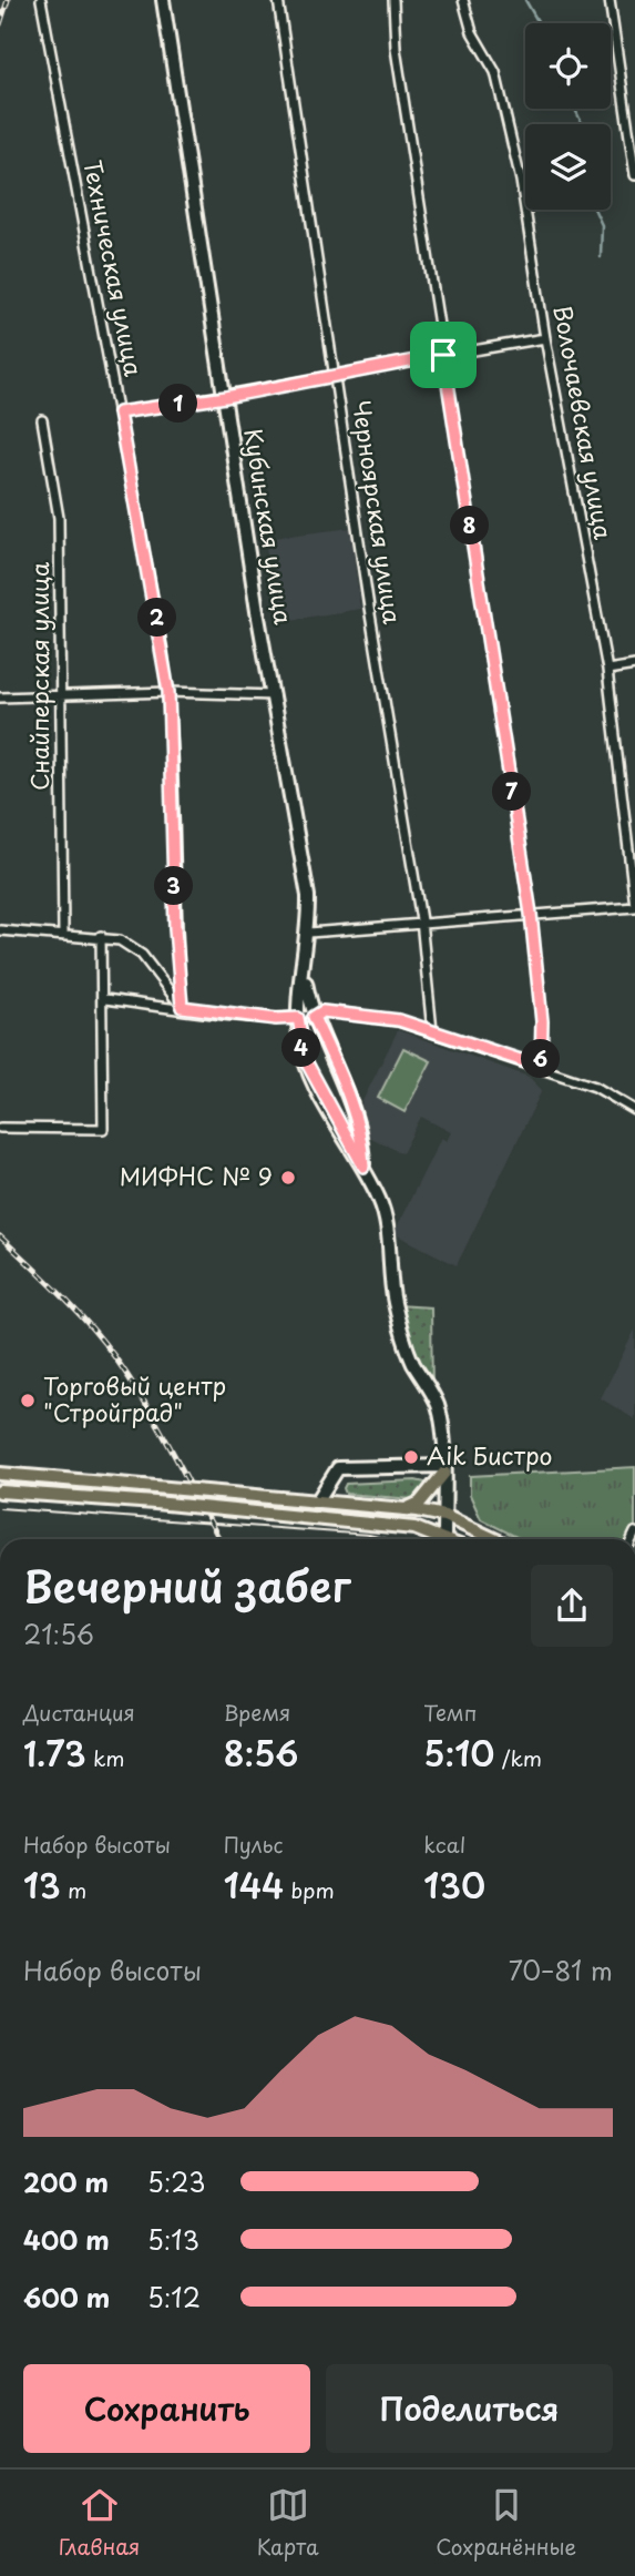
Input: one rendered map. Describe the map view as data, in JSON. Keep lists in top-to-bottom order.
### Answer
{
  "streets": {
    "street": [
      "Техническая улица",
      "Волочаевская улица",
      "Черноярская улица",
      "Кубинская улица",
      "Снайперская улица"
    ]
  },
  "places": ["МИФНС № 9", "Торговый центр \"Стройград\"", "Aik Бистро"],
  "page": {
    "pins": [
      "1",
      "8",
      "2",
      "7",
      "3",
      "4",
      "6"
    ],
    "heading": ["Вечерний забег", "21:56"],
    "stats": [
      ["Дистанция", "1.73 km"],
      ["Время", "8:56"],
      ["Темп", "5:10 /km"],
      ["Набор высоты", "13 m"],
      ["Пульс", "144 bpm"],
      ["kcal", "130"]
    ],
    "chart": ["Набор высоты", "70–81 m"],
    "list": [
      {
        "name": "200 m",
        "note": "5:23"
      },
      {
        "name": "400 m",
        "note": "5:13"
      },
      {
        "name": "600 m",
        "note": "5:12"
      }
    ],
    "buttons": ["Сохранить", "Поделиться"],
    "tabs": ["Главная", "Карта", "Сохранённые"]
  }
}
